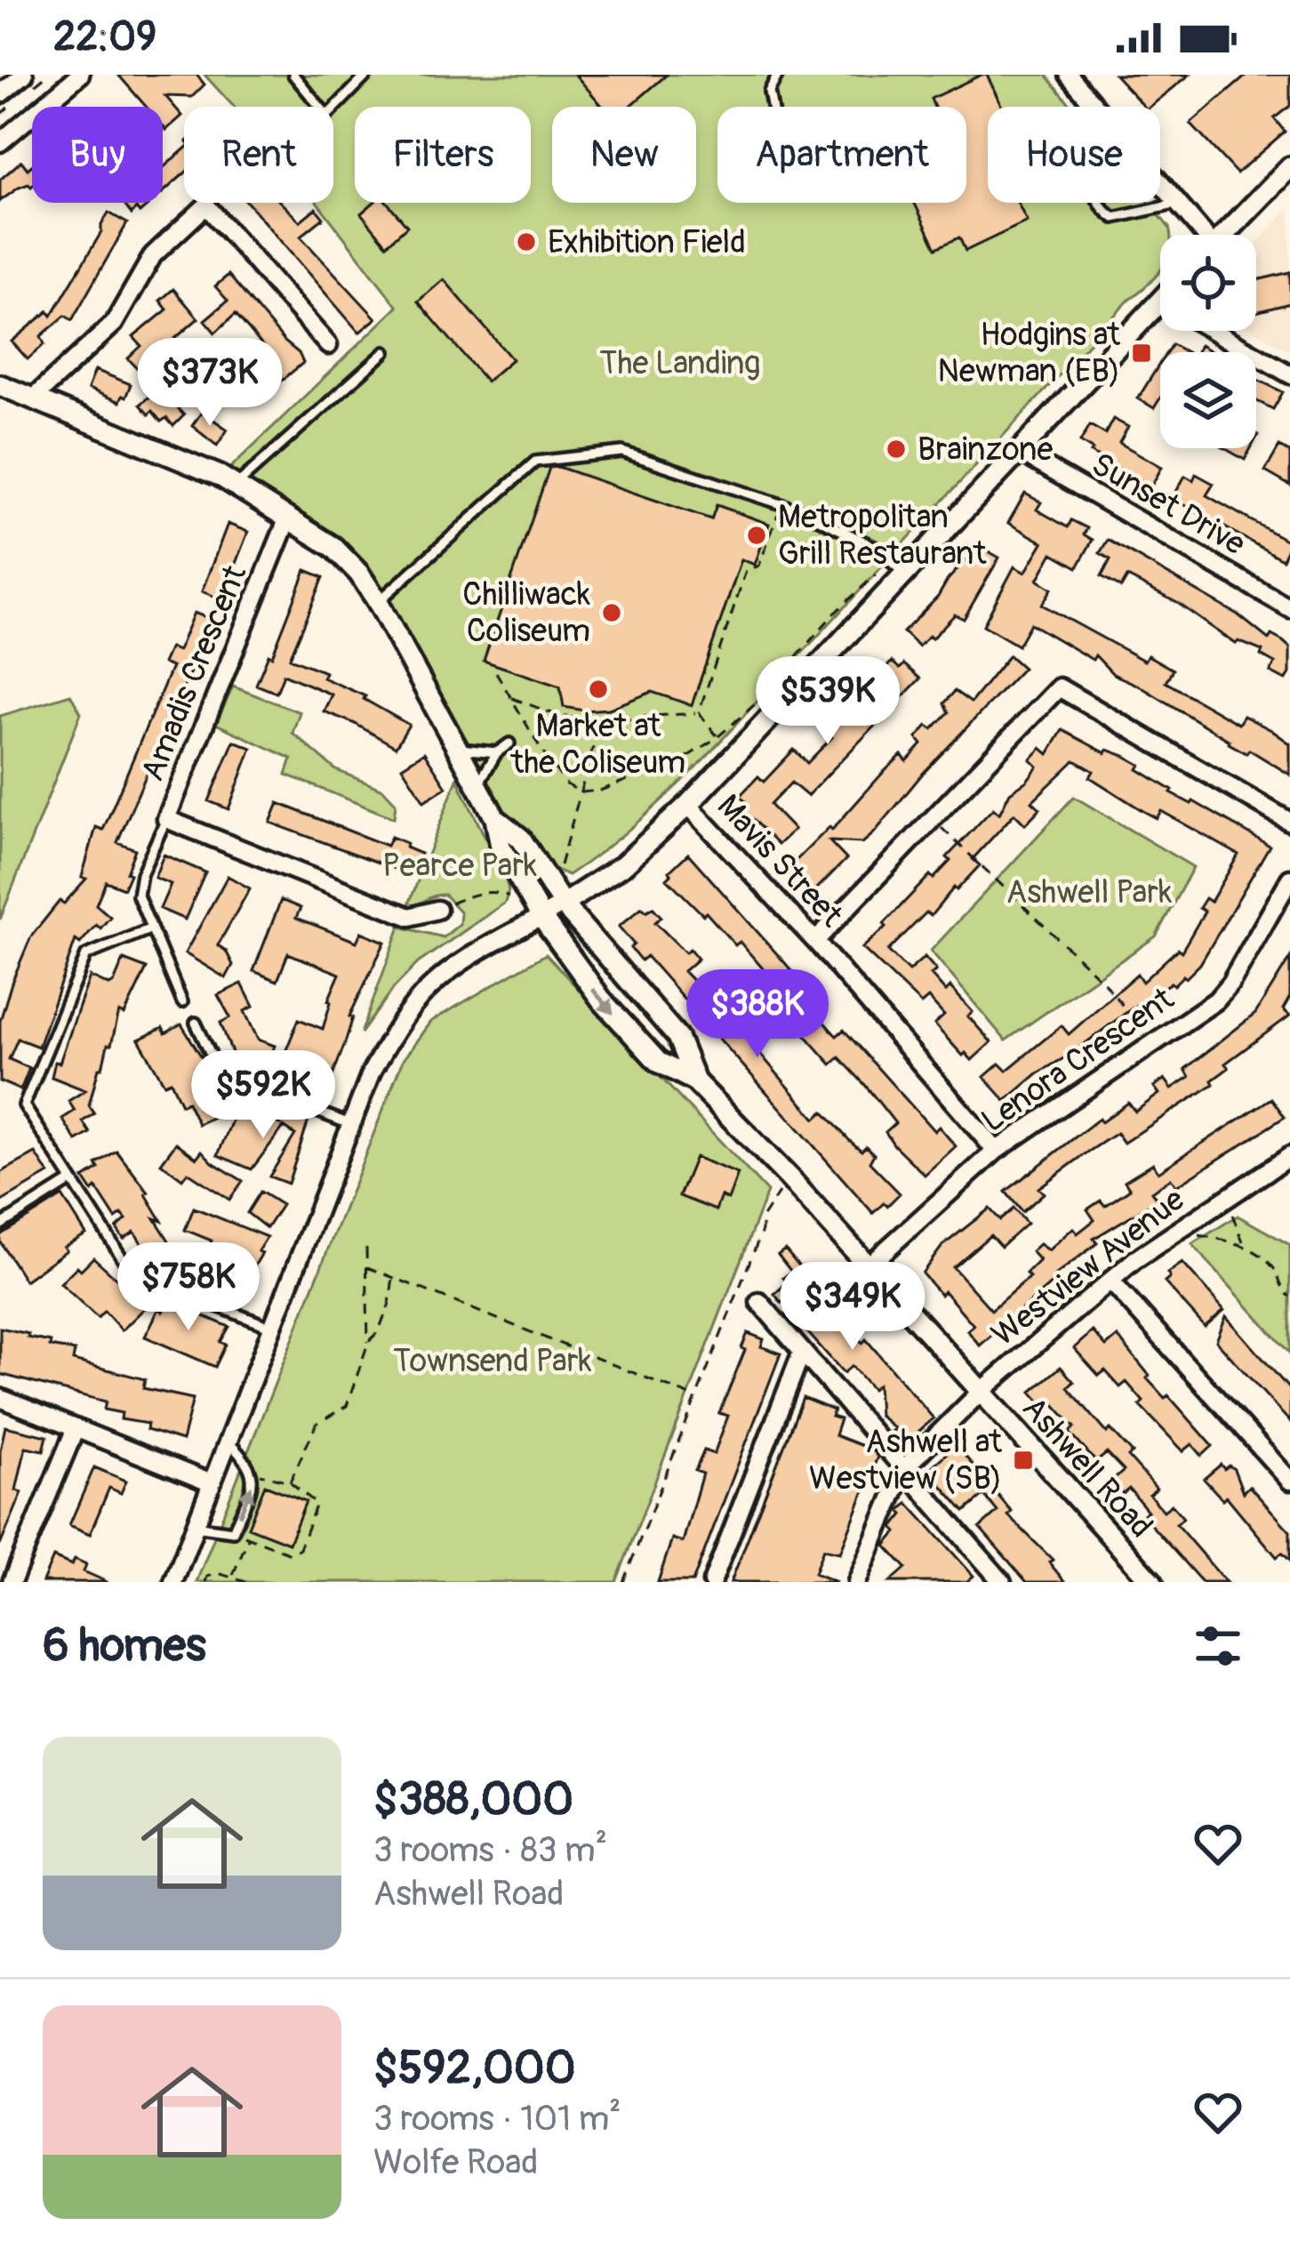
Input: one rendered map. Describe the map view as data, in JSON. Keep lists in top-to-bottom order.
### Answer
{
  "streets": {
    "street": [
      "Sunset Drive",
      "Amadis Crescent",
      "Mavis Street",
      "Lenora Crescent",
      "Westview Avenue",
      "Ashwell Road"
    ]
  },
  "crossings": [
    ["Amadis Crescent", "Ashwell Road"],
    ["Mavis Street", "Lenora Crescent"],
    ["Lenora Crescent", "Ashwell Road"],
    ["Westview Avenue", "Ashwell Road"]
  ],
  "parks": [
    "The Landing",
    "Pearce Park",
    "Ashwell Park",
    "Townsend Park"
  ],
  "places": {
    "other": [
      "Exhibition Field",
      "Brainzone",
      "Metropolitan Grill Restaurant",
      "Chilliwack Coliseum",
      "Market at the Coliseum"
    ],
    "transit": ["Hodgins at Newman (EB)", "Ashwell at Westview (SB)"]
  },
  "page": {
    "status": "22:09",
    "chip": [
      "Buy",
      "Rent",
      "Filters",
      "New",
      "Apartment",
      "House"
    ],
    "price": [
      "$373K",
      "$539K",
      "$388K",
      "$592K",
      "$758K",
      "$349K"
    ],
    "heading": "6 homes",
    "list": [
      {
        "name": "$388,000",
        "note": "3 rooms · 83 m² · Ashwell Road"
      },
      {
        "name": "$592,000",
        "note": "3 rooms · 101 m² · Wolfe Road"
      }
    ]
  }
}
